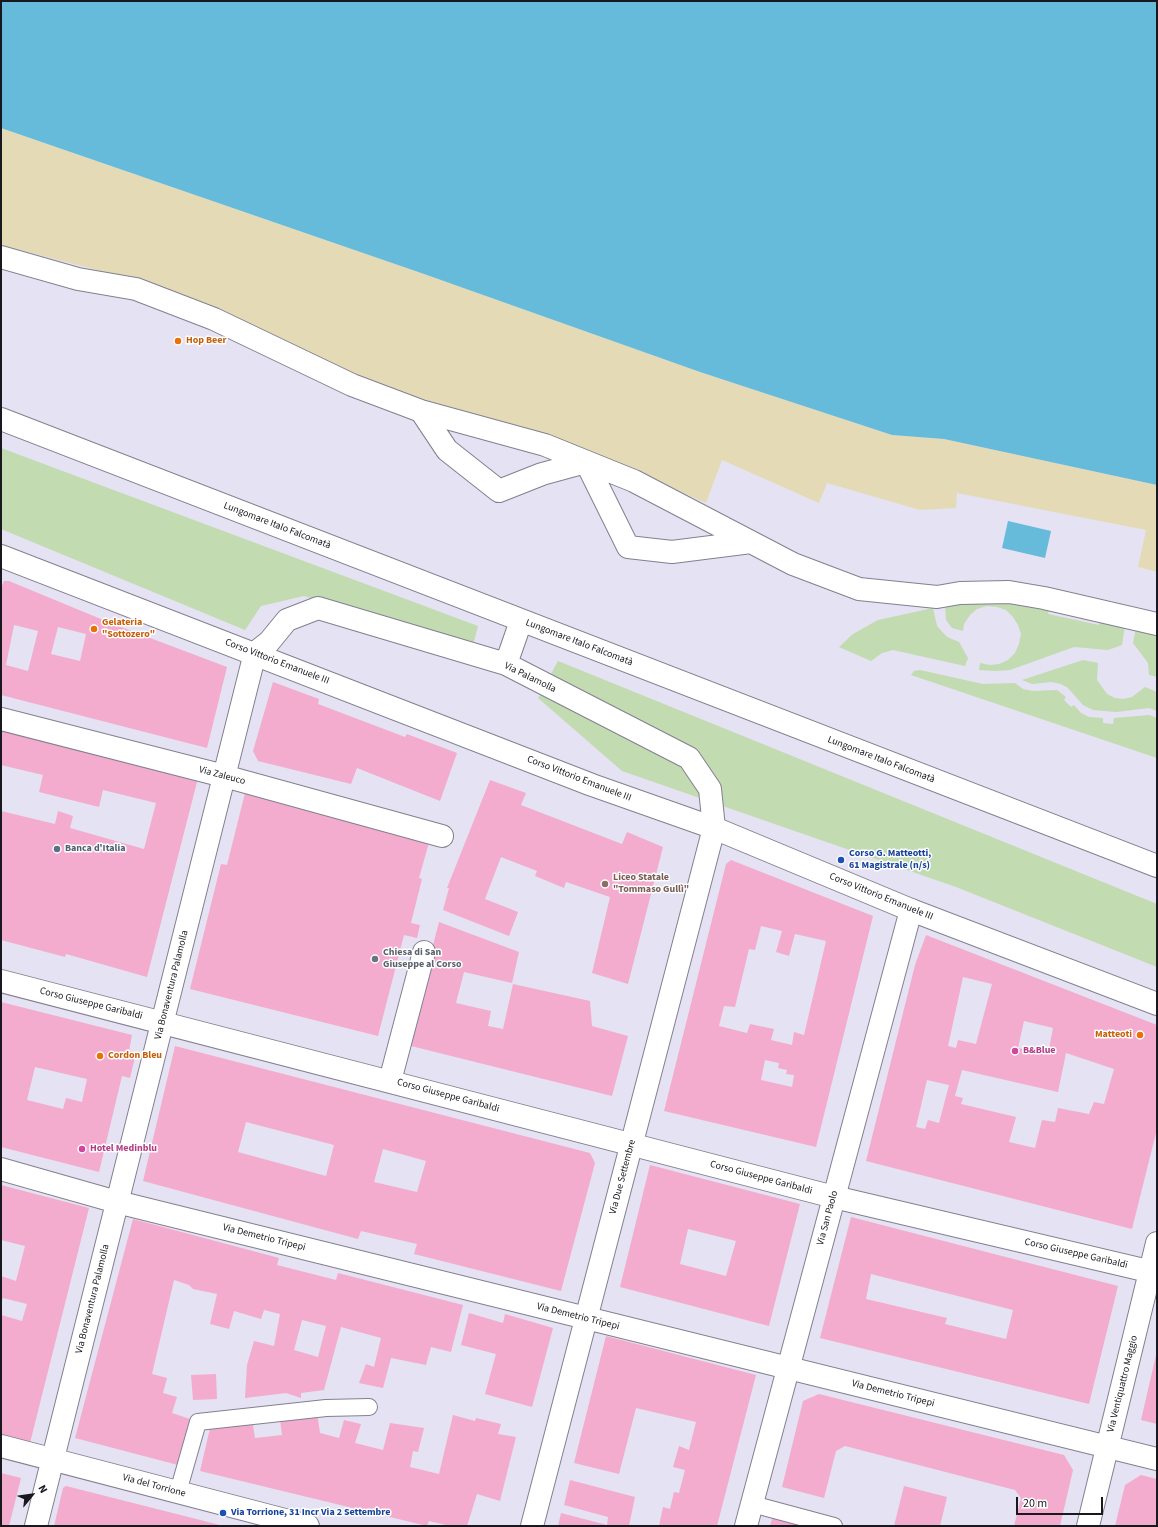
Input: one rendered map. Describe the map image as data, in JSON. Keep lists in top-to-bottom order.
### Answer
{
  "streets": {
    "street": [
      "Lungomare Italo Falcomatà",
      "Corso Vittorio Emanuele III",
      "Via Palamolla",
      "Via Zaleuco",
      "Via Bonaventura Palamolla",
      "Corso Giuseppe Garibaldi",
      "Via Due Settembre",
      "Via San Paolo",
      "Via Demetrio Tripepi",
      "Via Ventiquattro Maggio",
      "Via del Torrione"
    ]
  },
  "crossings": [
    ["Corso Vittorio Emanuele III", "Via Palamolla"],
    ["Corso Vittorio Emanuele III", "Via Bonaventura Palamolla"],
    ["Corso Vittorio Emanuele III", "Via Due Settembre"],
    ["Corso Vittorio Emanuele III", "Via San Paolo"],
    ["Via Palamolla", "Via Bonaventura Palamolla"],
    ["Via Palamolla", "Via Due Settembre"],
    ["Via Zaleuco", "Via Bonaventura Palamolla"],
    ["Via Bonaventura Palamolla", "Corso Giuseppe Garibaldi"],
    ["Via Bonaventura Palamolla", "Via Demetrio Tripepi"],
    ["Via Bonaventura Palamolla", "Via del Torrione"],
    ["Corso Giuseppe Garibaldi", "Via Due Settembre"],
    ["Corso Giuseppe Garibaldi", "Via San Paolo"],
    ["Corso Giuseppe Garibaldi", "Via Ventiquattro Maggio"],
    ["Via Due Settembre", "Via Demetrio Tripepi"],
    ["Via San Paolo", "Via Demetrio Tripepi"],
    ["Via Demetrio Tripepi", "Via Ventiquattro Maggio"]
  ],
  "places": [
    "Hop Beer",
    "Gelateria \"Sottozero\"",
    "Banca d'Italia",
    "Corso G. Matteotti, 61 Magistrale (n/s)",
    "Liceo Statale \"Tommaso Gullì\"",
    "Chiesa di San Giuseppe al Corso",
    "Matteoti",
    "B&Blue",
    "Cordon Bleu",
    "Hotel Medinblu",
    "Via Torrione, 31 Incr Via 2 Settembre"
  ],
  "scale_bar": "20 m",
  "north": "top right"
}
